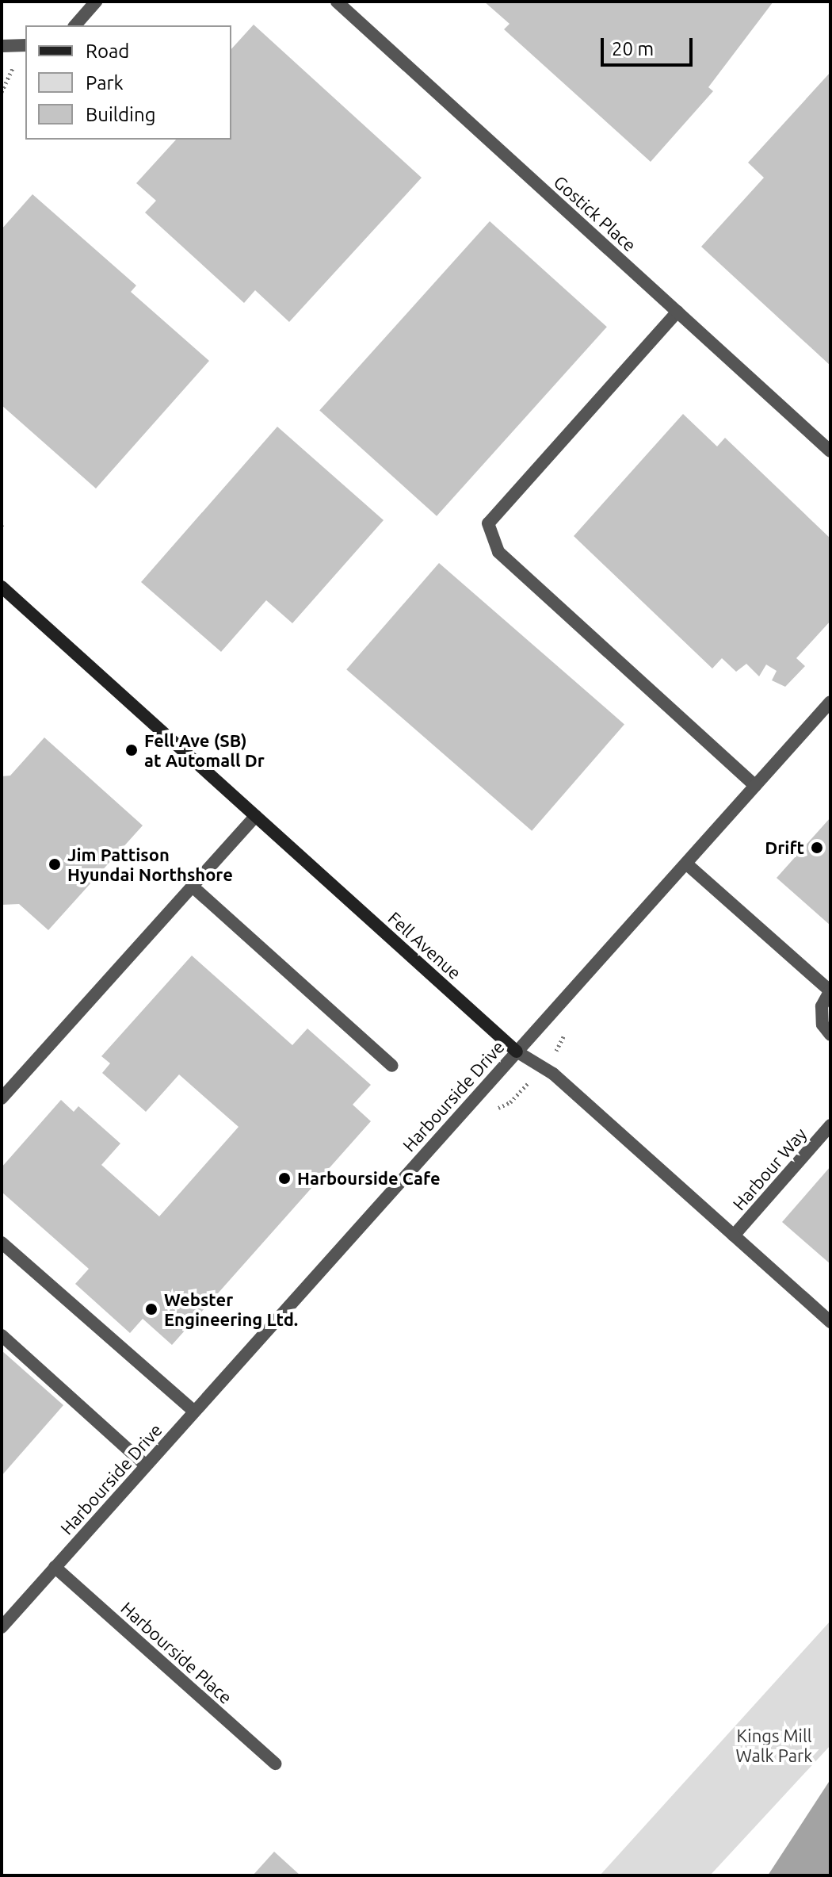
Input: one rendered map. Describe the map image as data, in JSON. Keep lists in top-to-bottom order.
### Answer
{
  "streets": {
    "street": [
      "Gostick Place",
      "Fell Avenue",
      "Harbourside Drive",
      "Harbour Way",
      "Harbourside Place"
    ]
  },
  "crossings": [
    ["Fell Avenue", "Harbourside Drive"],
    ["Fell Avenue", "Harbour Way"],
    ["Harbourside Drive", "Harbourside Place"]
  ],
  "parks": ["Kings Mill Walk Park"],
  "places": [
    "Fell Ave (SB) at Automall Dr",
    "Drift",
    "Jim Pattison Hyundai Northshore",
    "Harbourside Cafe",
    "Webster Engineering Ltd."
  ],
  "legend": ["Road", "Park", "Building"],
  "scale_bar": "20 m"
}
